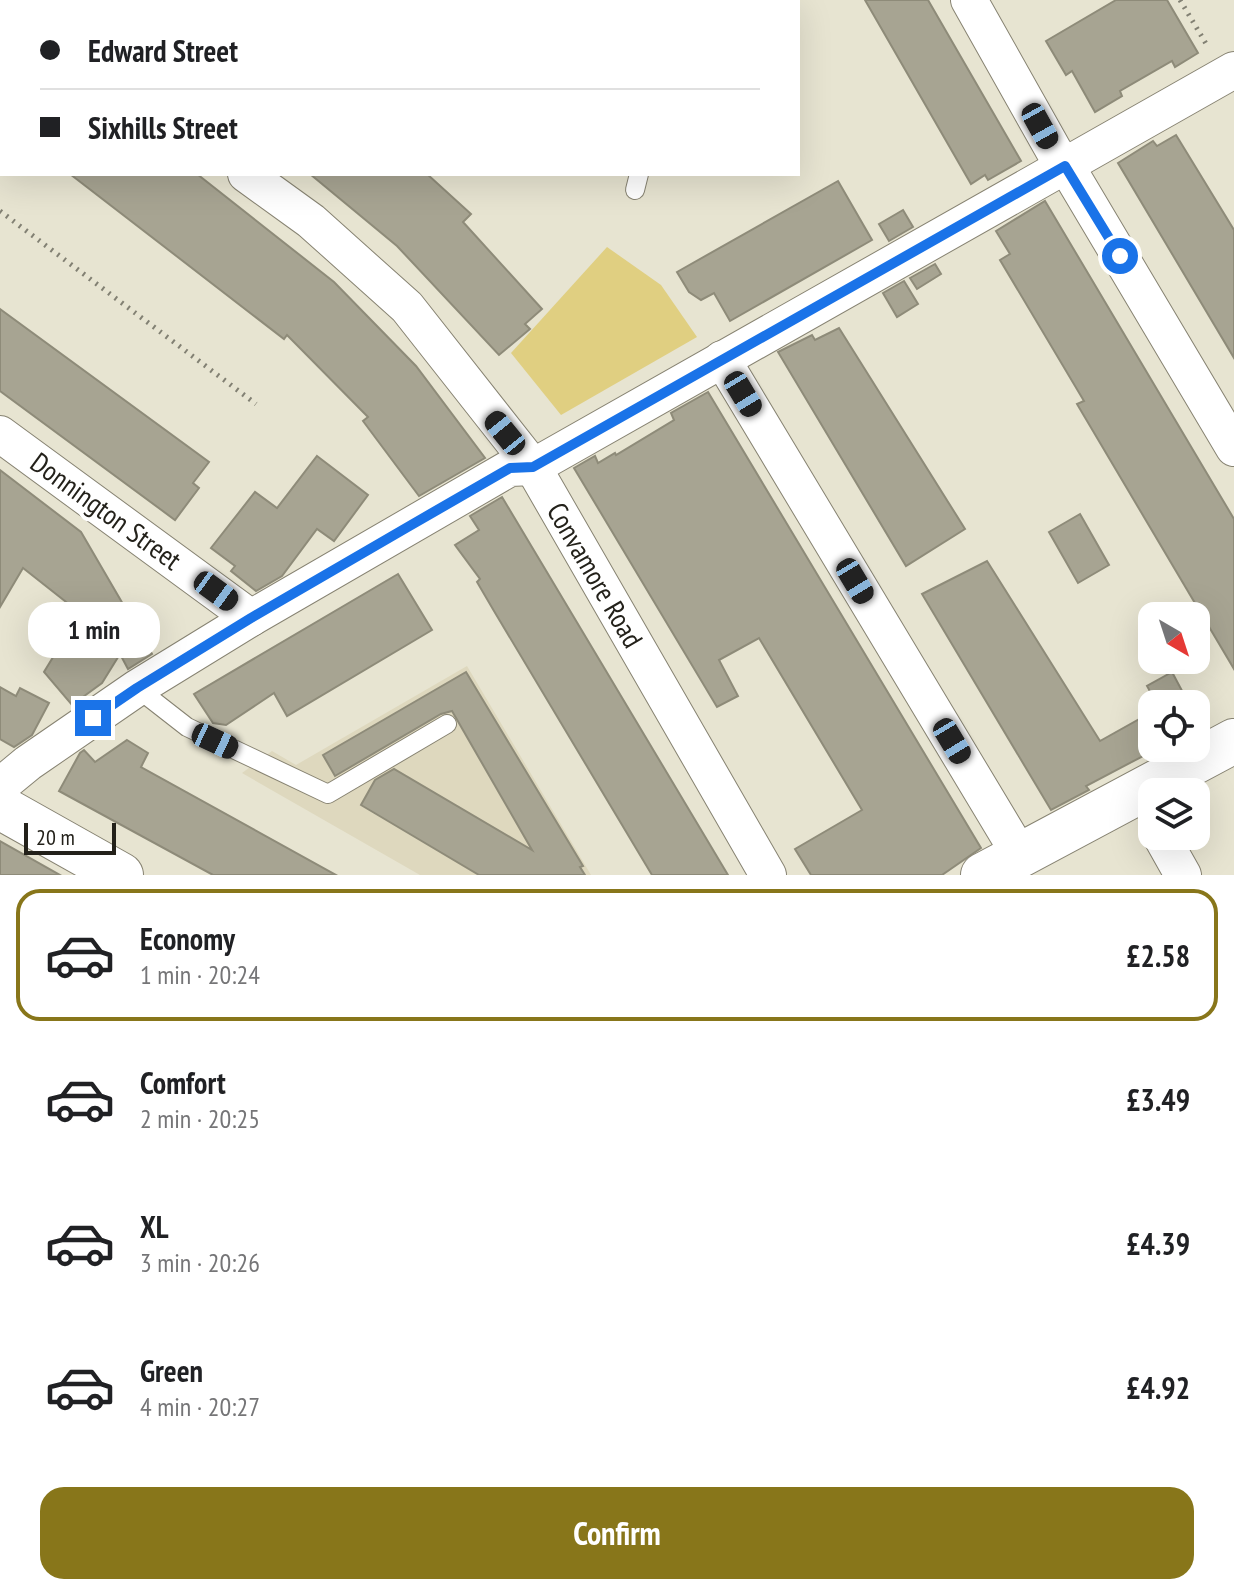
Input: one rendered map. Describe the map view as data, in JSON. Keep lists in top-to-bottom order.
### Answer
{
  "streets": {
    "street": ["Donnington Street", "Convamore Road"]
  },
  "scale_bar": "20 m",
  "north": "bottom right",
  "page": {
    "banner": ["Edward Street", "Sixhills Street"],
    "bubble": "1 min",
    "scale": "20 m",
    "list": [
      {
        "name": "Economy",
        "note": "1 min · 20:24",
        "value": "£2.58"
      },
      {
        "name": "Comfort",
        "note": "2 min · 20:25",
        "value": "£3.49"
      },
      {
        "name": "XL",
        "note": "3 min · 20:26",
        "value": "£4.39"
      },
      {
        "name": "Green",
        "note": "4 min · 20:27",
        "value": "£4.92"
      }
    ],
    "buttons": "Confirm"
  }
}
